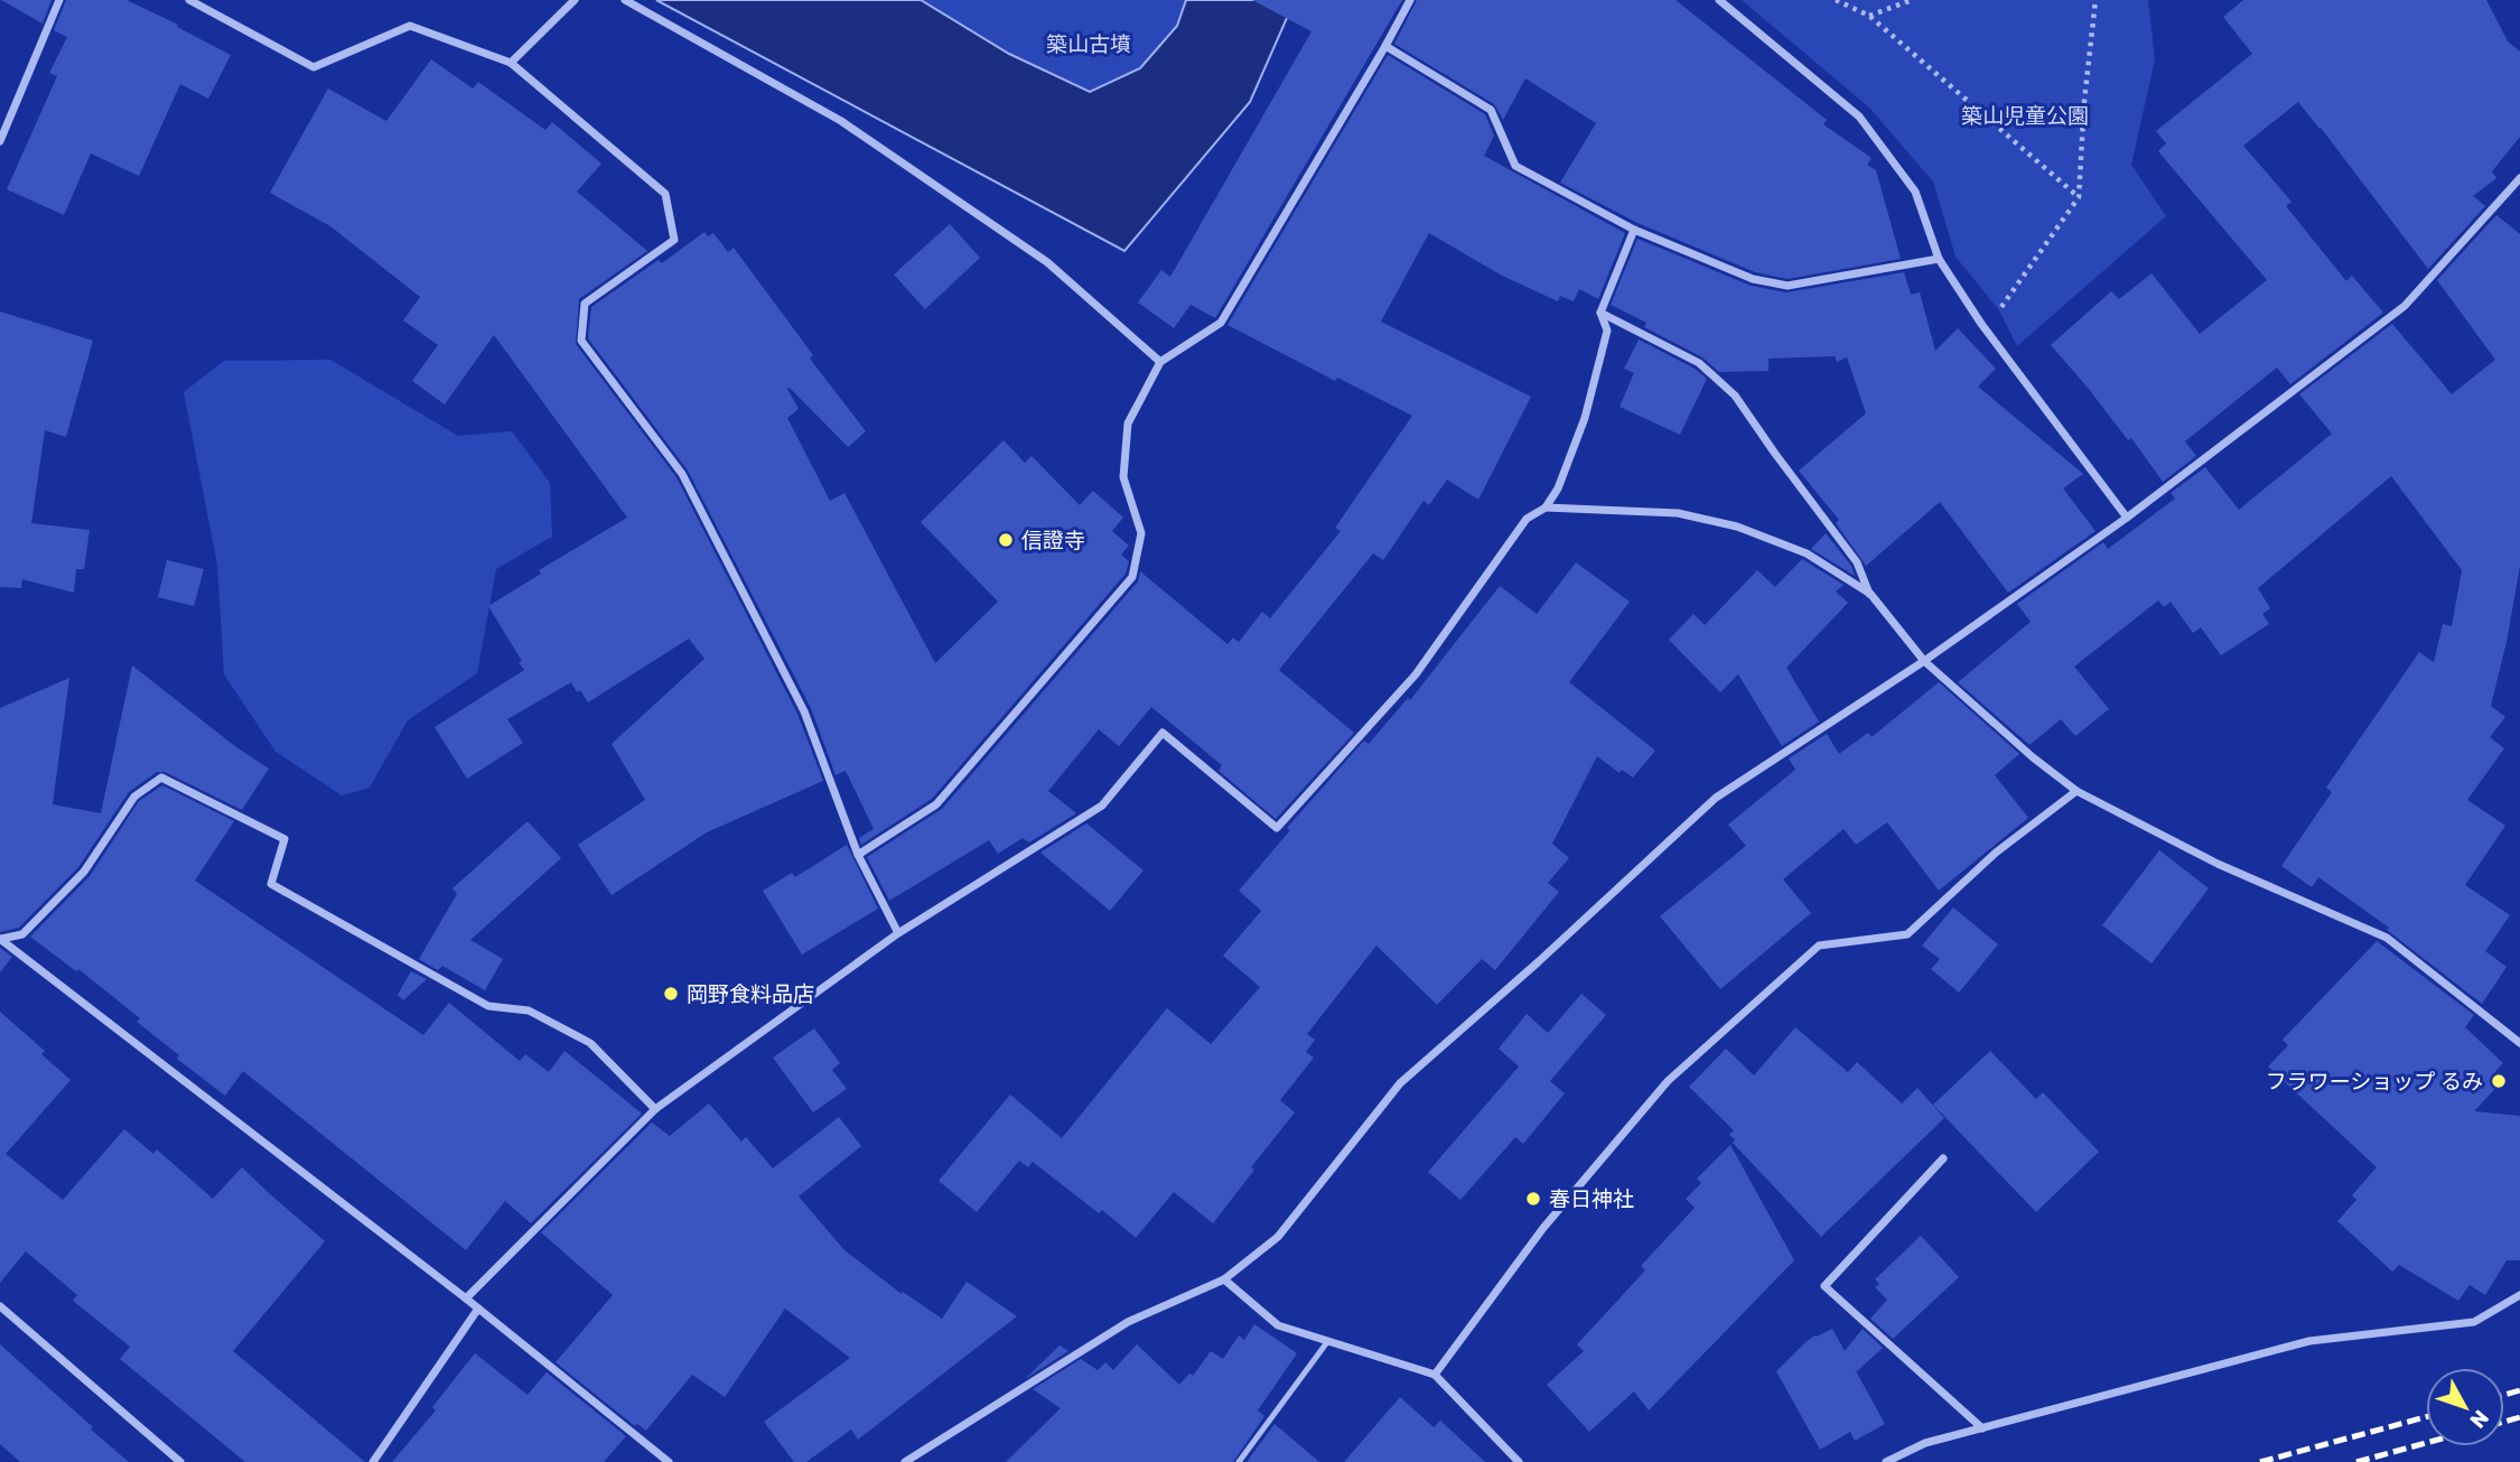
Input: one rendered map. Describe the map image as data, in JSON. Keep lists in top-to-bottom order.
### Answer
{
  "parks": ["築山古墳", "築山児童公園"],
  "places": [
    "信證寺",
    "岡野食料品店",
    "フラワーショップ るみ",
    "春日神社"
  ],
  "north": "bottom right"
}
